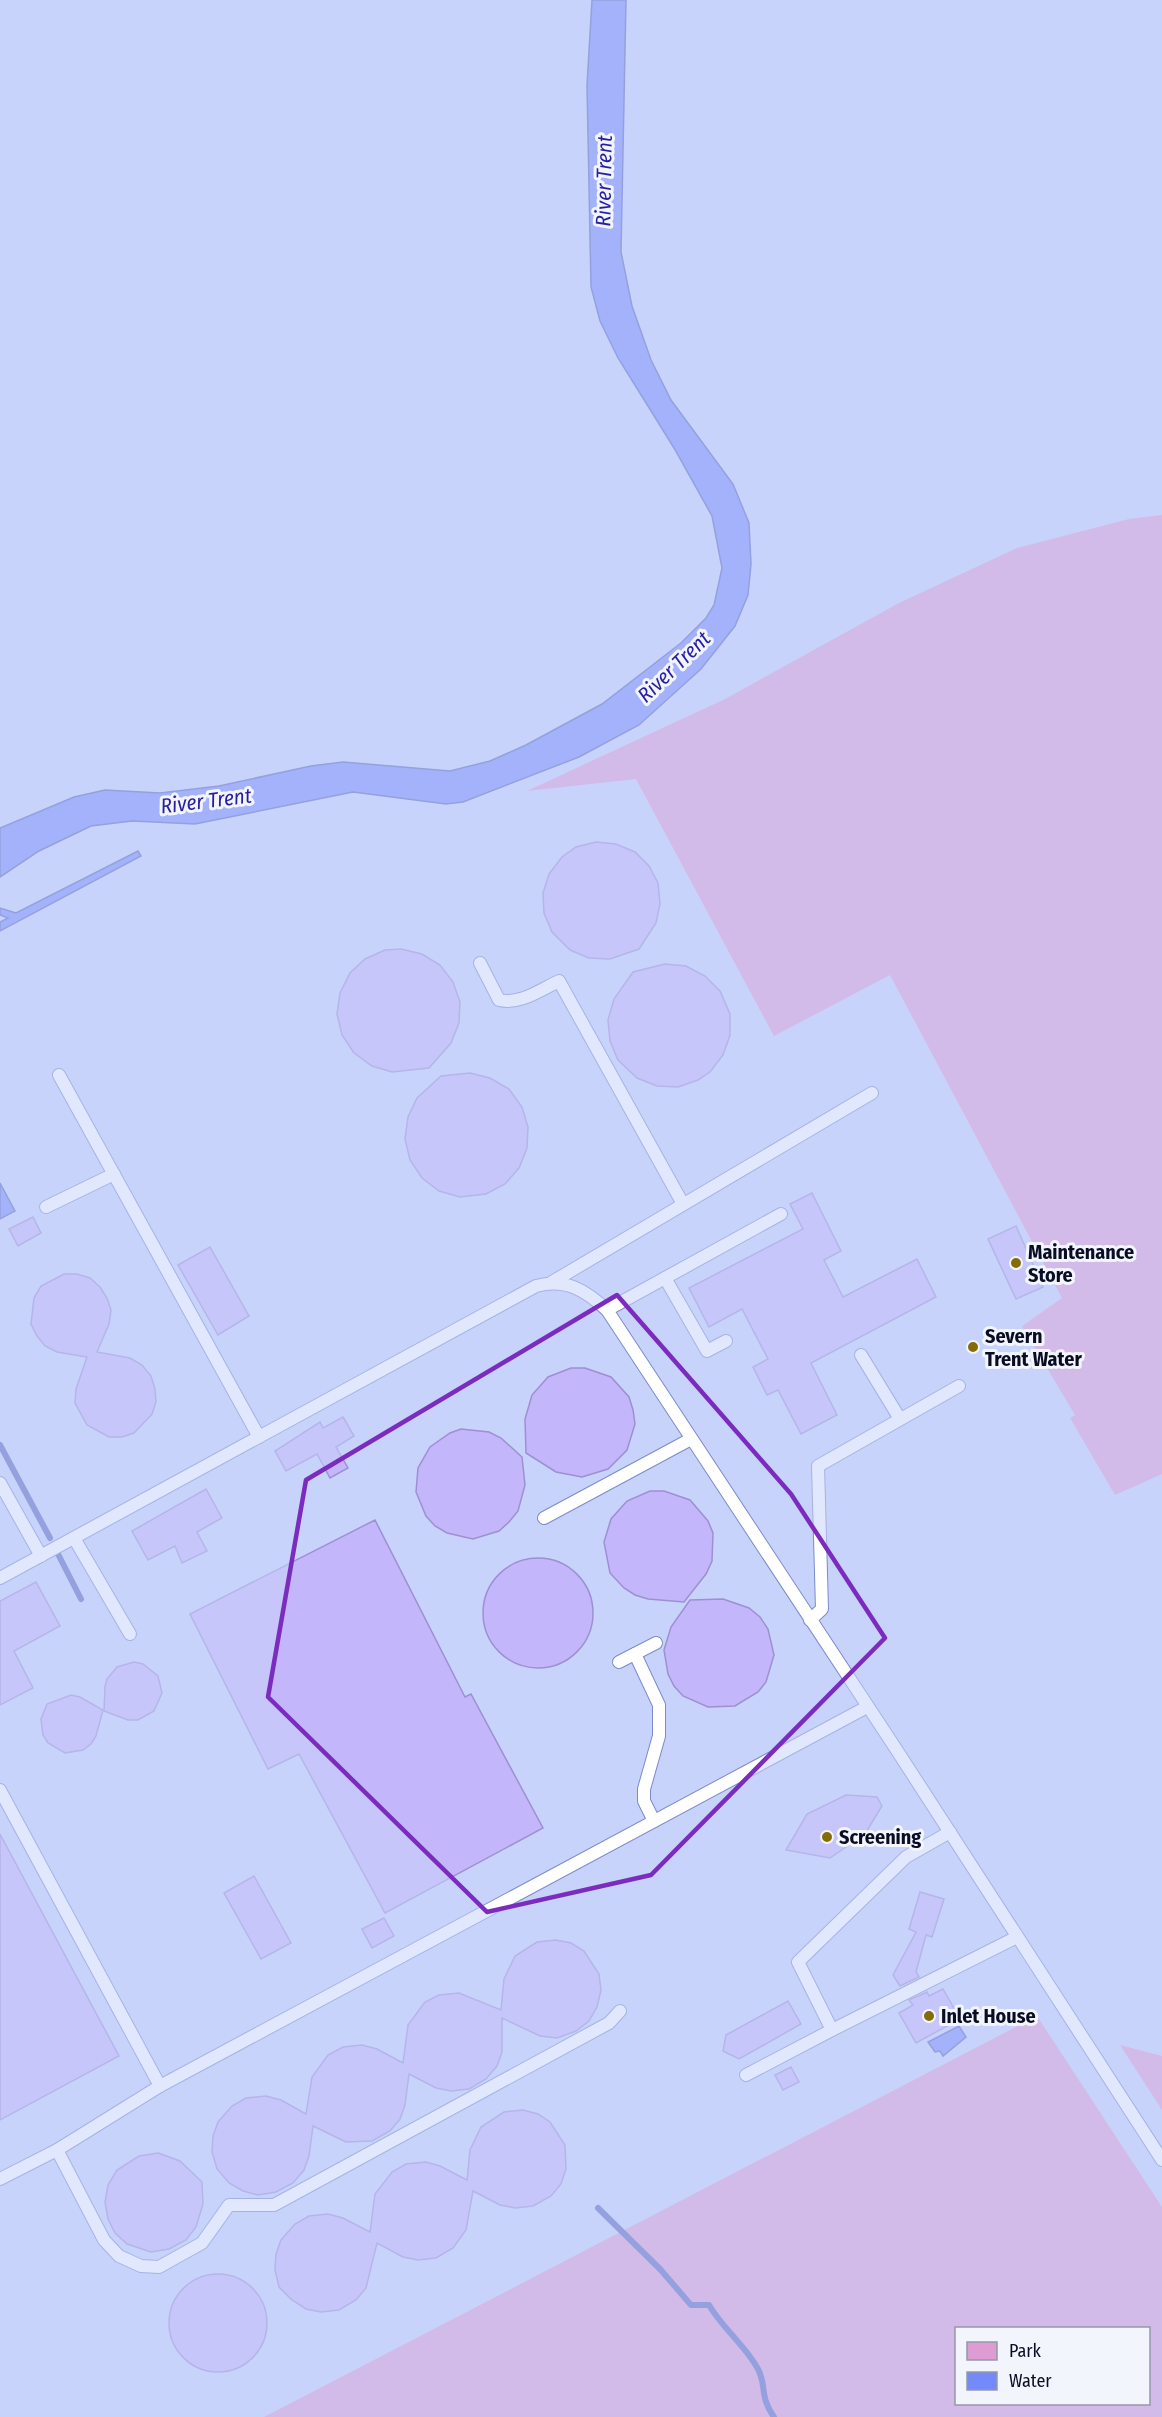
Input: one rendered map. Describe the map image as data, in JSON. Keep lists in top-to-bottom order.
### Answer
{
  "water": ["River Trent"],
  "places": [
    "Maintenance Store",
    "Severn Trent Water",
    "Screening",
    "Inlet House"
  ],
  "legend": ["Park", "Water"]
}
